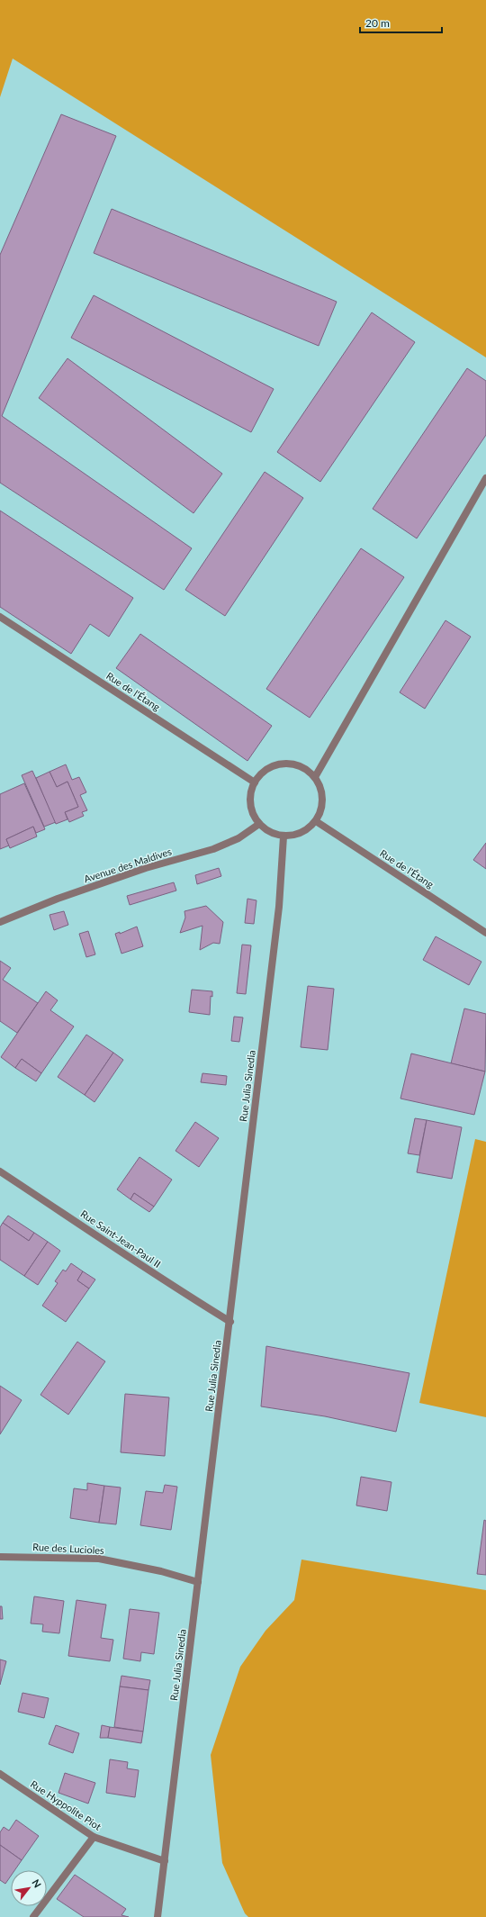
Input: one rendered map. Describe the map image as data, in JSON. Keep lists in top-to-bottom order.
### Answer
{
  "streets": {
    "street": [
      "Rue de l'Étang",
      "Avenue des Maldives",
      "Rue Julia Sinedia",
      "Rue Saint-Jean-Paul II",
      "Rue des Lucioles",
      "Rue Hyppolite Piot"
    ]
  },
  "crossings": [
    ["Rue de l'Étang", "Avenue des Maldives"],
    ["Rue de l'Étang", "Rue Julia Sinedia"],
    ["Avenue des Maldives", "Rue Julia Sinedia"],
    ["Rue Julia Sinedia", "Rue Saint-Jean-Paul II"],
    ["Rue Julia Sinedia", "Rue des Lucioles"],
    ["Rue Julia Sinedia", "Rue Hyppolite Piot"]
  ],
  "scale_bar": "20 m",
  "north": "top right"
}
